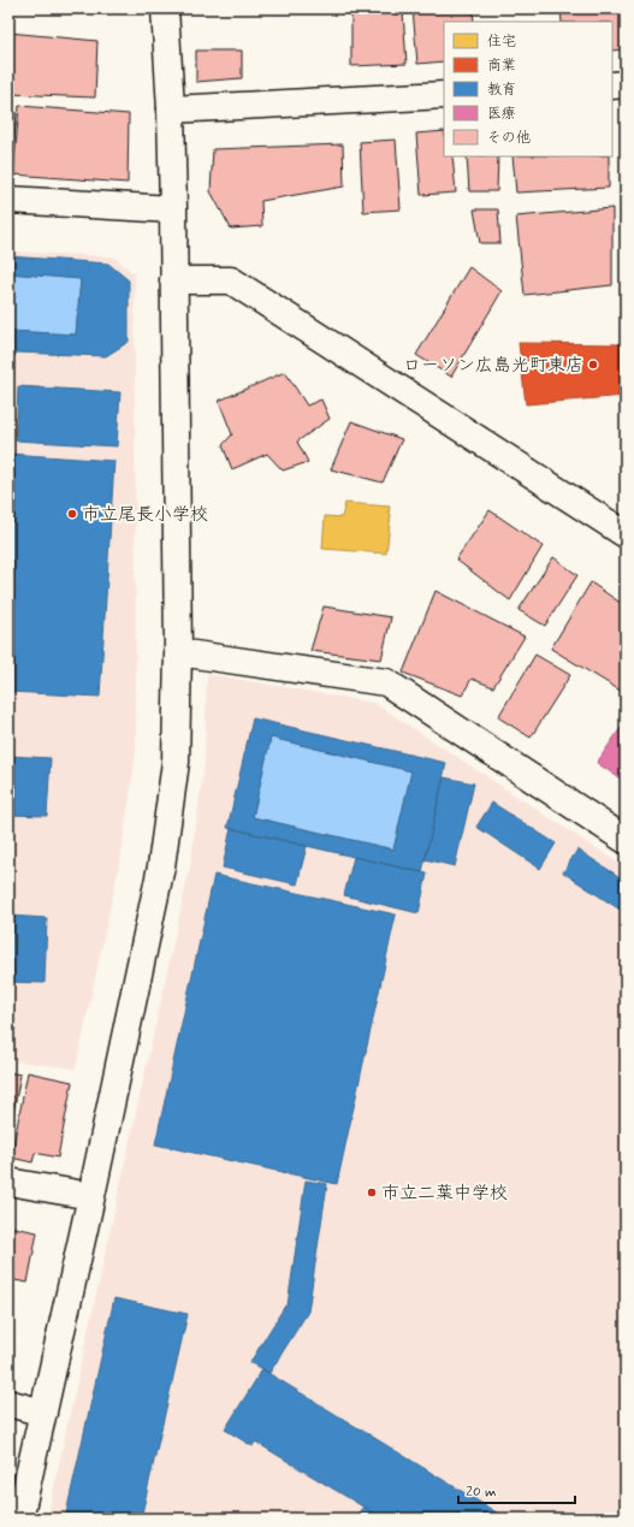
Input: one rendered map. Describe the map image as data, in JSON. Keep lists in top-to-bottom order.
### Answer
{
  "places": ["ローソン広島光町東店", "市立尾長小学校", "市立二葉中学校"],
  "legend": [
    "住宅",
    "商業",
    "教育",
    "医療",
    "その他"
  ],
  "scale_bar": "20 m"
}
